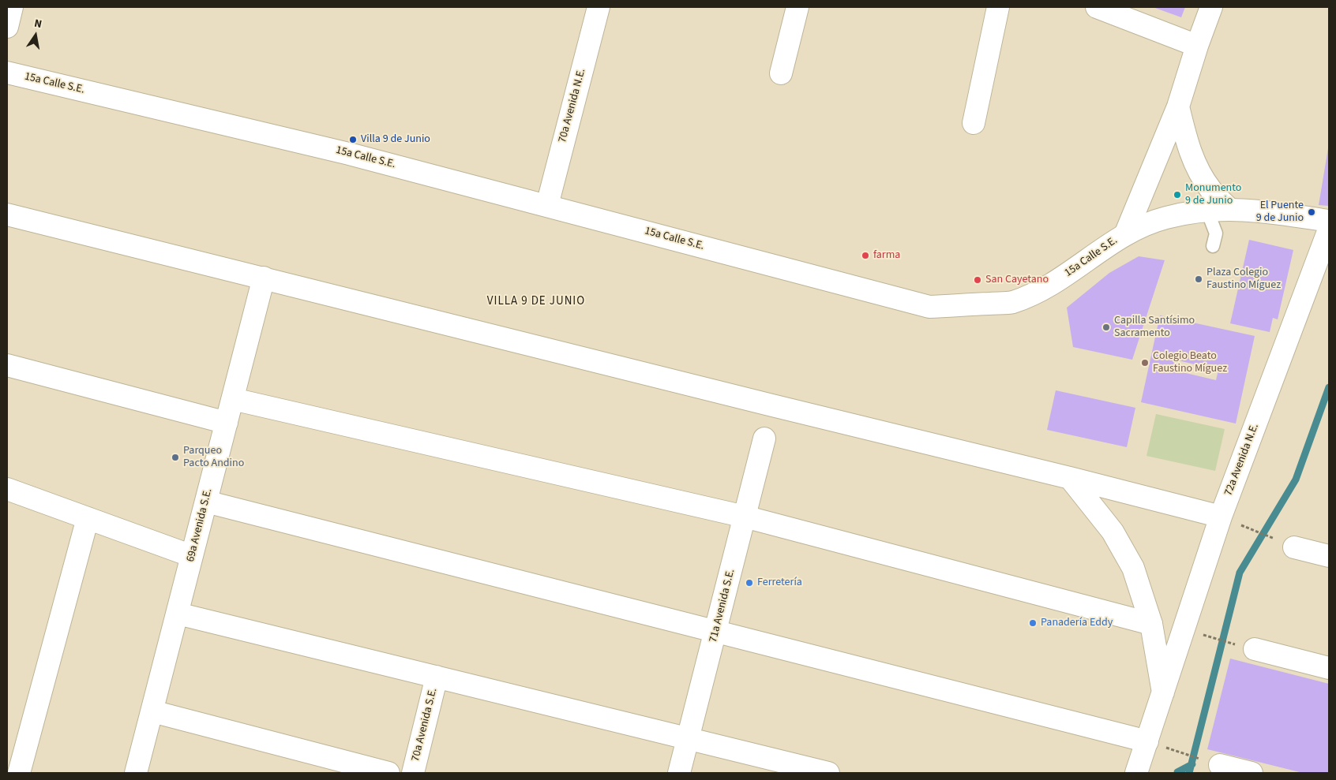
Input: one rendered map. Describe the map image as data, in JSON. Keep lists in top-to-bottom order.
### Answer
{
  "streets": {
    "street": [
      "15a Calle S.E.",
      "70a Avenida N.E.",
      "72a Avenida N.E.",
      "69a Avenida S.E.",
      "71a Avenida S.E.",
      "70a Avenida S.E."
    ]
  },
  "crossings": [
    ["15a Calle S.E.", "70a Avenida N.E."]
  ],
  "districts": ["VILLA 9 DE JUNIO"],
  "places": [
    "Villa 9 de Junio",
    "Monumento 9 de Junio",
    "El Puente 9 de Junio",
    "farma",
    "Plaza Colegio Faustino Míguez",
    "San Cayetano",
    "Capilla Santísimo Sacramento",
    "Colegio Beato Faustino Míguez",
    "Parqueo Pacto Andino",
    "Ferretería",
    "Panadería Eddy"
  ],
  "north": "top"
}
